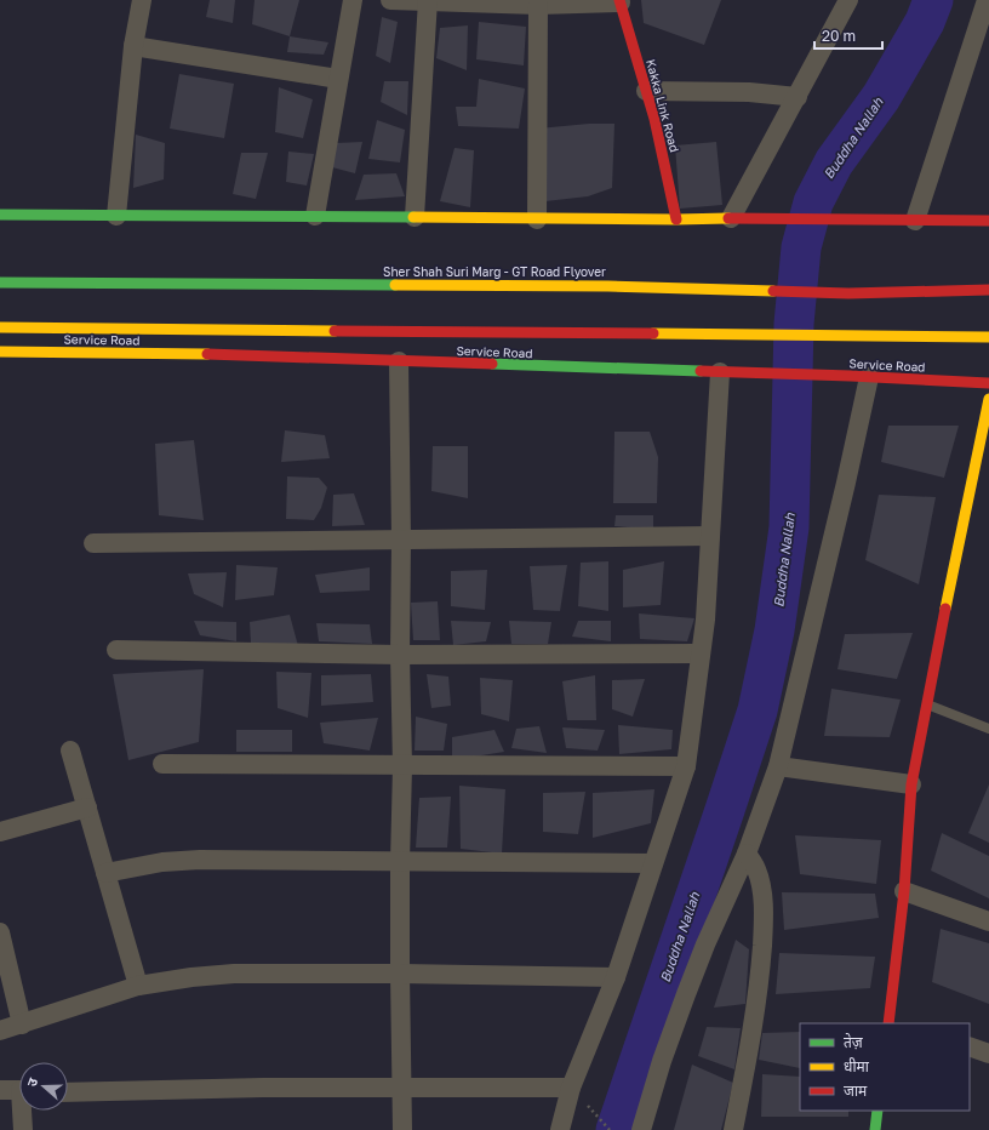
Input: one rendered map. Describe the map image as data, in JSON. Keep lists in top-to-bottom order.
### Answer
{
  "streets": {
    "main road": ["Kakka Link Road", "Sher Shah Suri Marg - GT Road Flyover", "Service Road"]
  },
  "water": ["Buddha Nallah"],
  "legend": ["तेज़", "धीमा", "जाम"],
  "scale_bar": "20 m",
  "north": "left"
}
